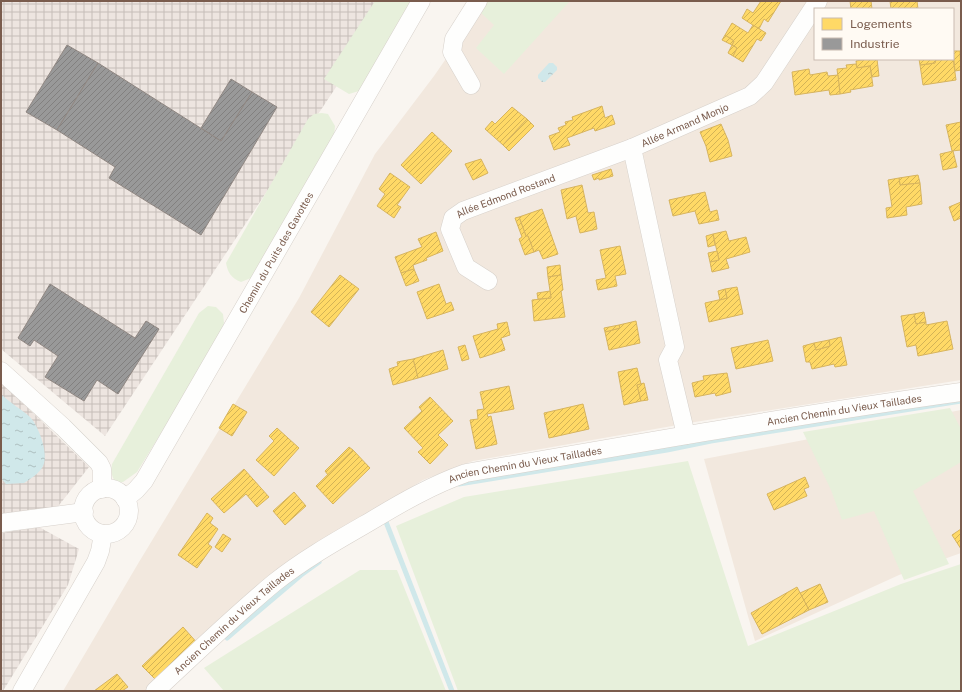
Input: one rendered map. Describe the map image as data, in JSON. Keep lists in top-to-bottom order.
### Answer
{
  "streets": {
    "street": [
      "Allée Armand Monjo",
      "Allée Edmond Rostand",
      "Chemin du Puits des Gavottes",
      "Ancien Chemin du Vieux Taillades"
    ]
  },
  "crossings": [
    ["Allée Armand Monjo", "Allée Edmond Rostand"],
    ["Allée Armand Monjo", "Ancien Chemin du Vieux Taillades"]
  ],
  "legend": ["Logements", "Industrie"]
}
